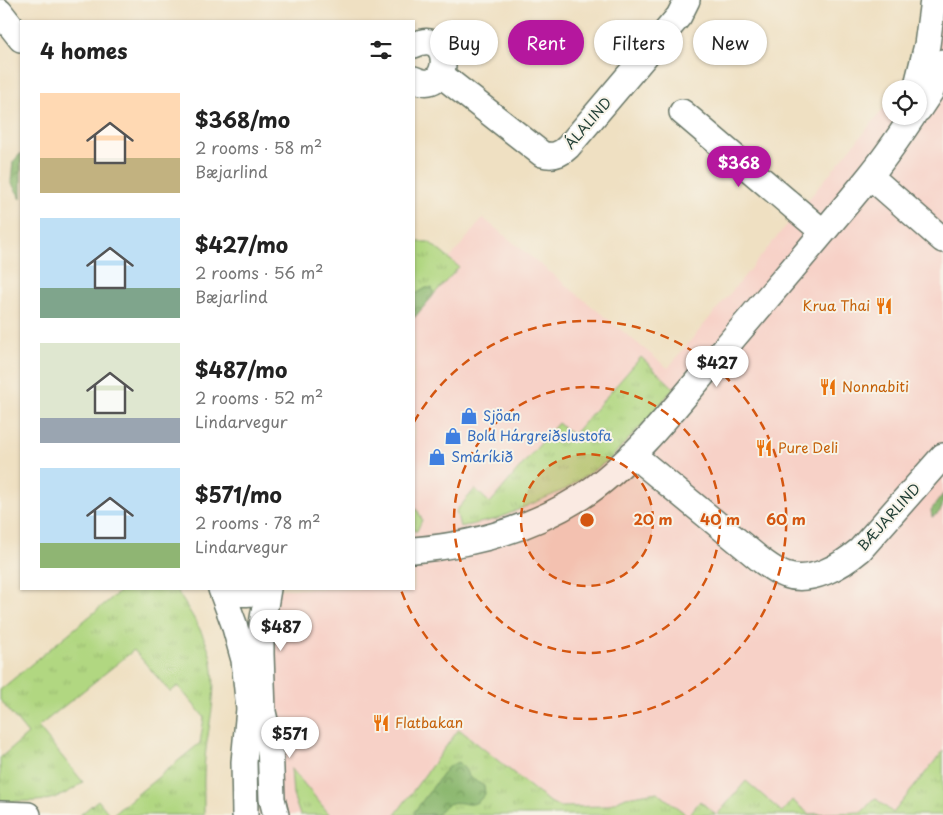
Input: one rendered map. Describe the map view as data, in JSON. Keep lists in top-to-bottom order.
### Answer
{
  "streets": {
    "street": ["ÁLALIND", "BÆJARLIND"]
  },
  "places": {
    "restaurant": [
      "Krua Thai",
      "Nonnabiti",
      "Pure Deli",
      "Flatbakan"
    ],
    "shop": ["Sjöan", "Bold Hárgreiðslustofa", "Smáríkið"]
  },
  "page": {
    "chip": [
      "Buy",
      "Rent",
      "Filters",
      "New"
    ],
    "heading": "4 homes",
    "list": [
      {
        "name": "$368/mo",
        "note": "2 rooms · 58 m² · Bæjarlind"
      },
      {
        "name": "$427/mo",
        "note": "2 rooms · 56 m² · Bæjarlind"
      },
      {
        "name": "$487/mo",
        "note": "2 rooms · 52 m² · Lindarvegur"
      },
      {
        "name": "$571/mo",
        "note": "2 rooms · 78 m² · Lindarvegur"
      }
    ],
    "price": [
      "$368",
      "$427",
      "$487",
      "$571"
    ]
  },
  "rings": ["20 m", "40 m", "60 m"]
}
